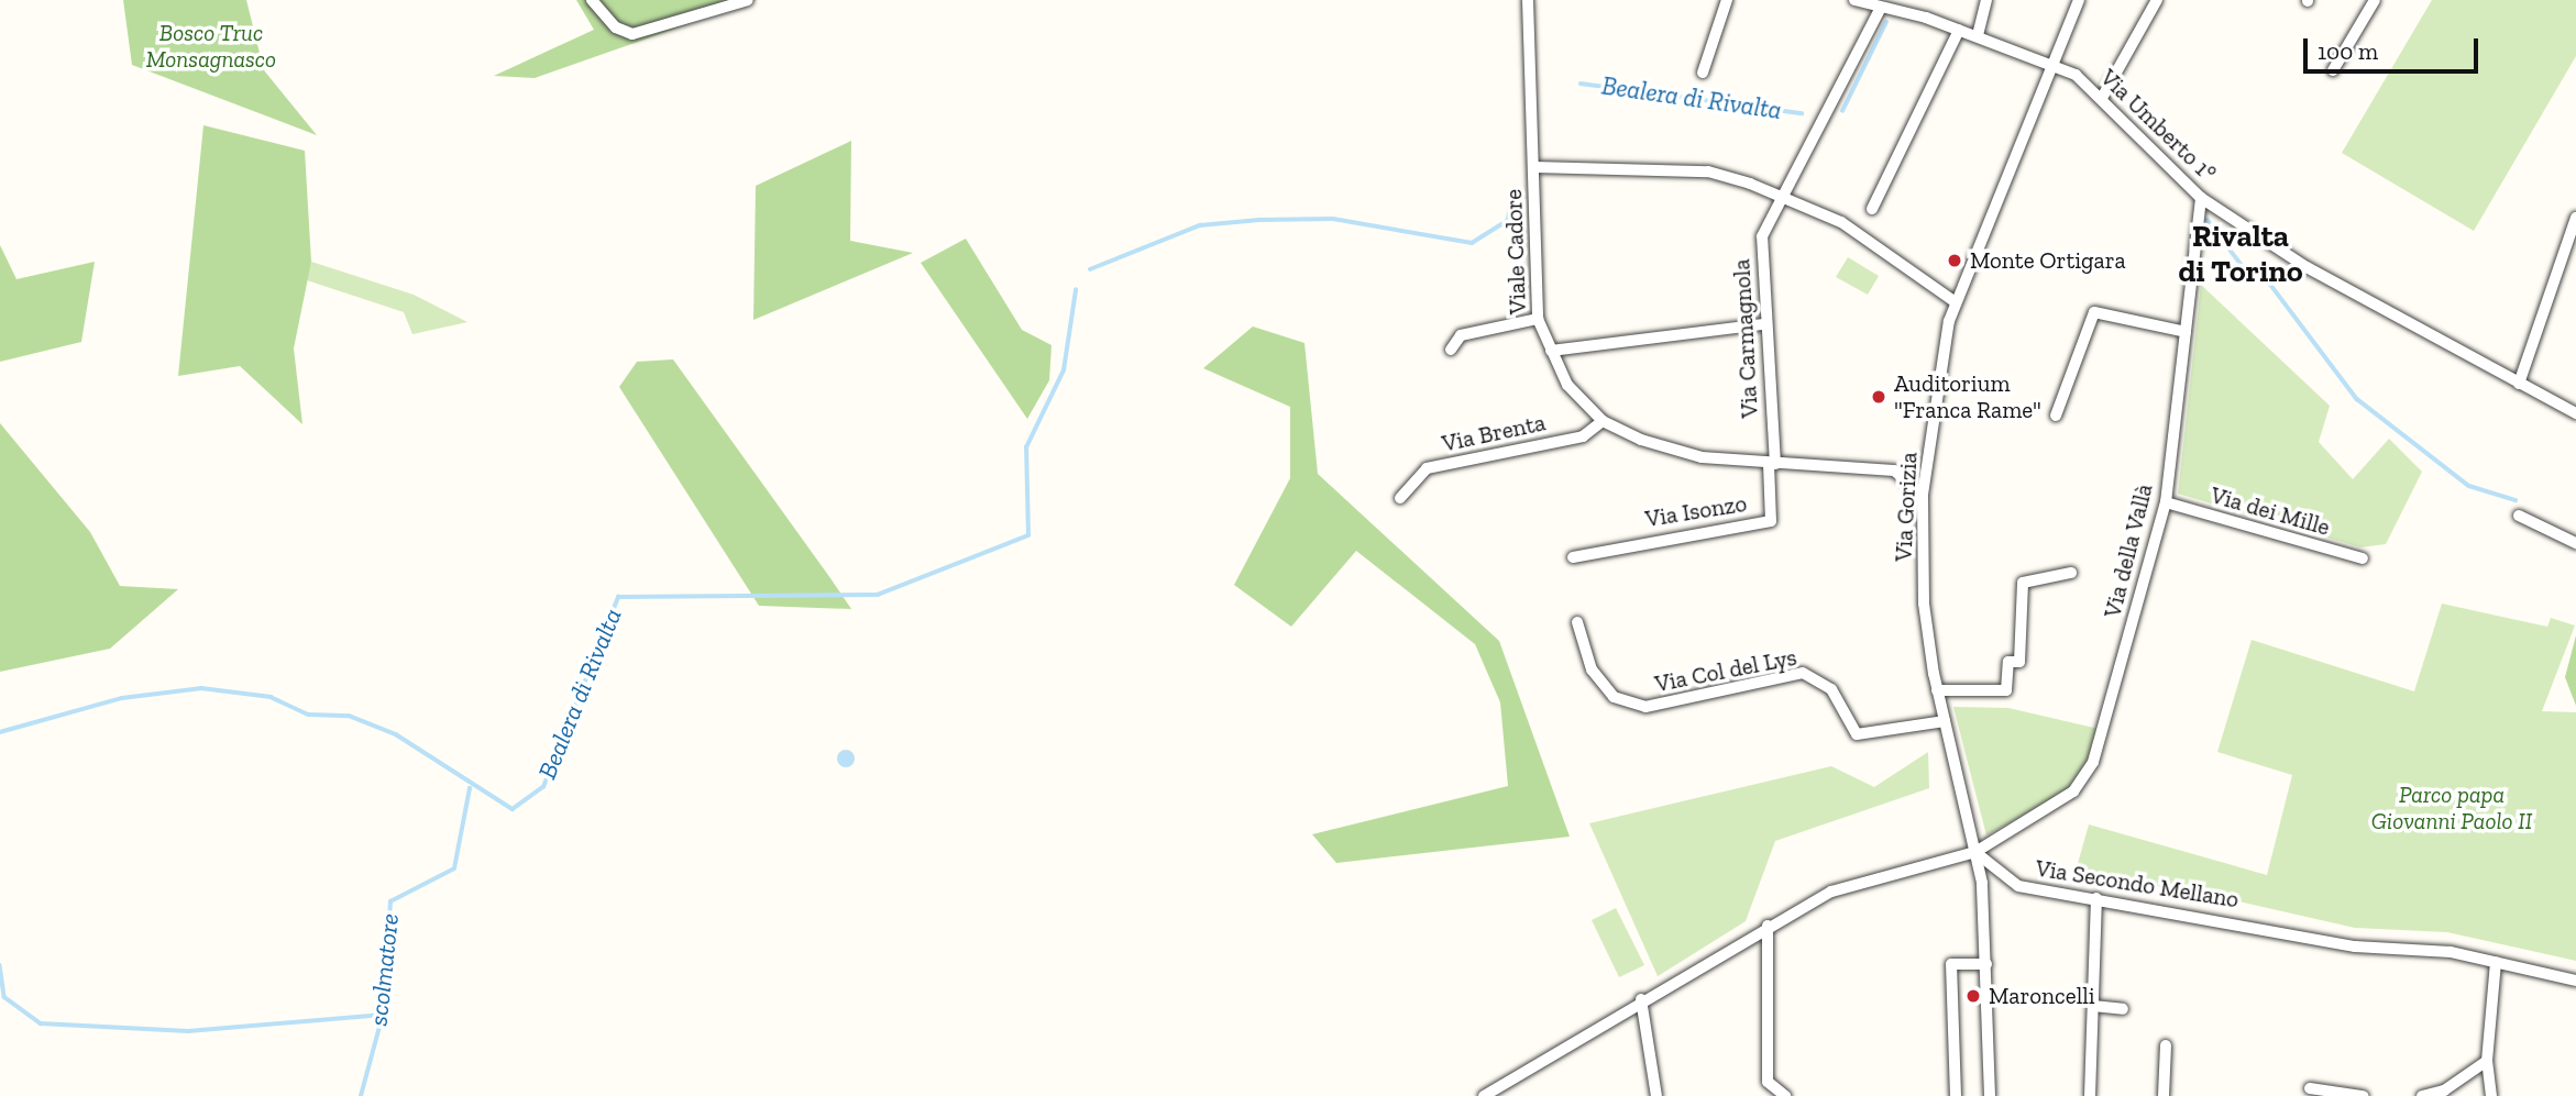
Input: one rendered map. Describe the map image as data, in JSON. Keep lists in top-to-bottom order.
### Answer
{
  "streets": {
    "street": [
      "Via Umberto 1°",
      "Viale Cadore",
      "Via Carmagnola",
      "Via Brenta",
      "Via Gorizia",
      "Via Isonzo",
      "Via dei Mille",
      "Via della Vallà",
      "Via Col del Lys",
      "Via Secondo Mellano"
    ]
  },
  "crossings": [
    ["Via Umberto 1°", "Via Carmagnola"],
    ["Via Umberto 1°", "Via Gorizia"],
    ["Via Umberto 1°", "Via della Vallà"],
    ["Viale Cadore", "Via Carmagnola"],
    ["Viale Cadore", "Via Brenta"],
    ["Viale Cadore", "Via Gorizia"],
    ["Viale Cadore", "Via Isonzo"],
    ["Via Carmagnola", "Via Isonzo"],
    ["Via Gorizia", "Via della Vallà"],
    ["Via Gorizia", "Via Col del Lys"],
    ["Via Gorizia", "Via Secondo Mellano"],
    ["Via dei Mille", "Via della Vallà"],
    ["Via della Vallà", "Via Secondo Mellano"]
  ],
  "districts": ["Rivalta di Torino"],
  "water": ["Bealera di Rivalta", "scolmatore"],
  "parks": ["Bosco Truc Monsagnasco", "Parco papa Giovanni Paolo II"],
  "places": ["Monte Ortigara", "Auditorium \"Franca Rame\"", "Maroncelli"],
  "scale_bar": "100 m"
}
